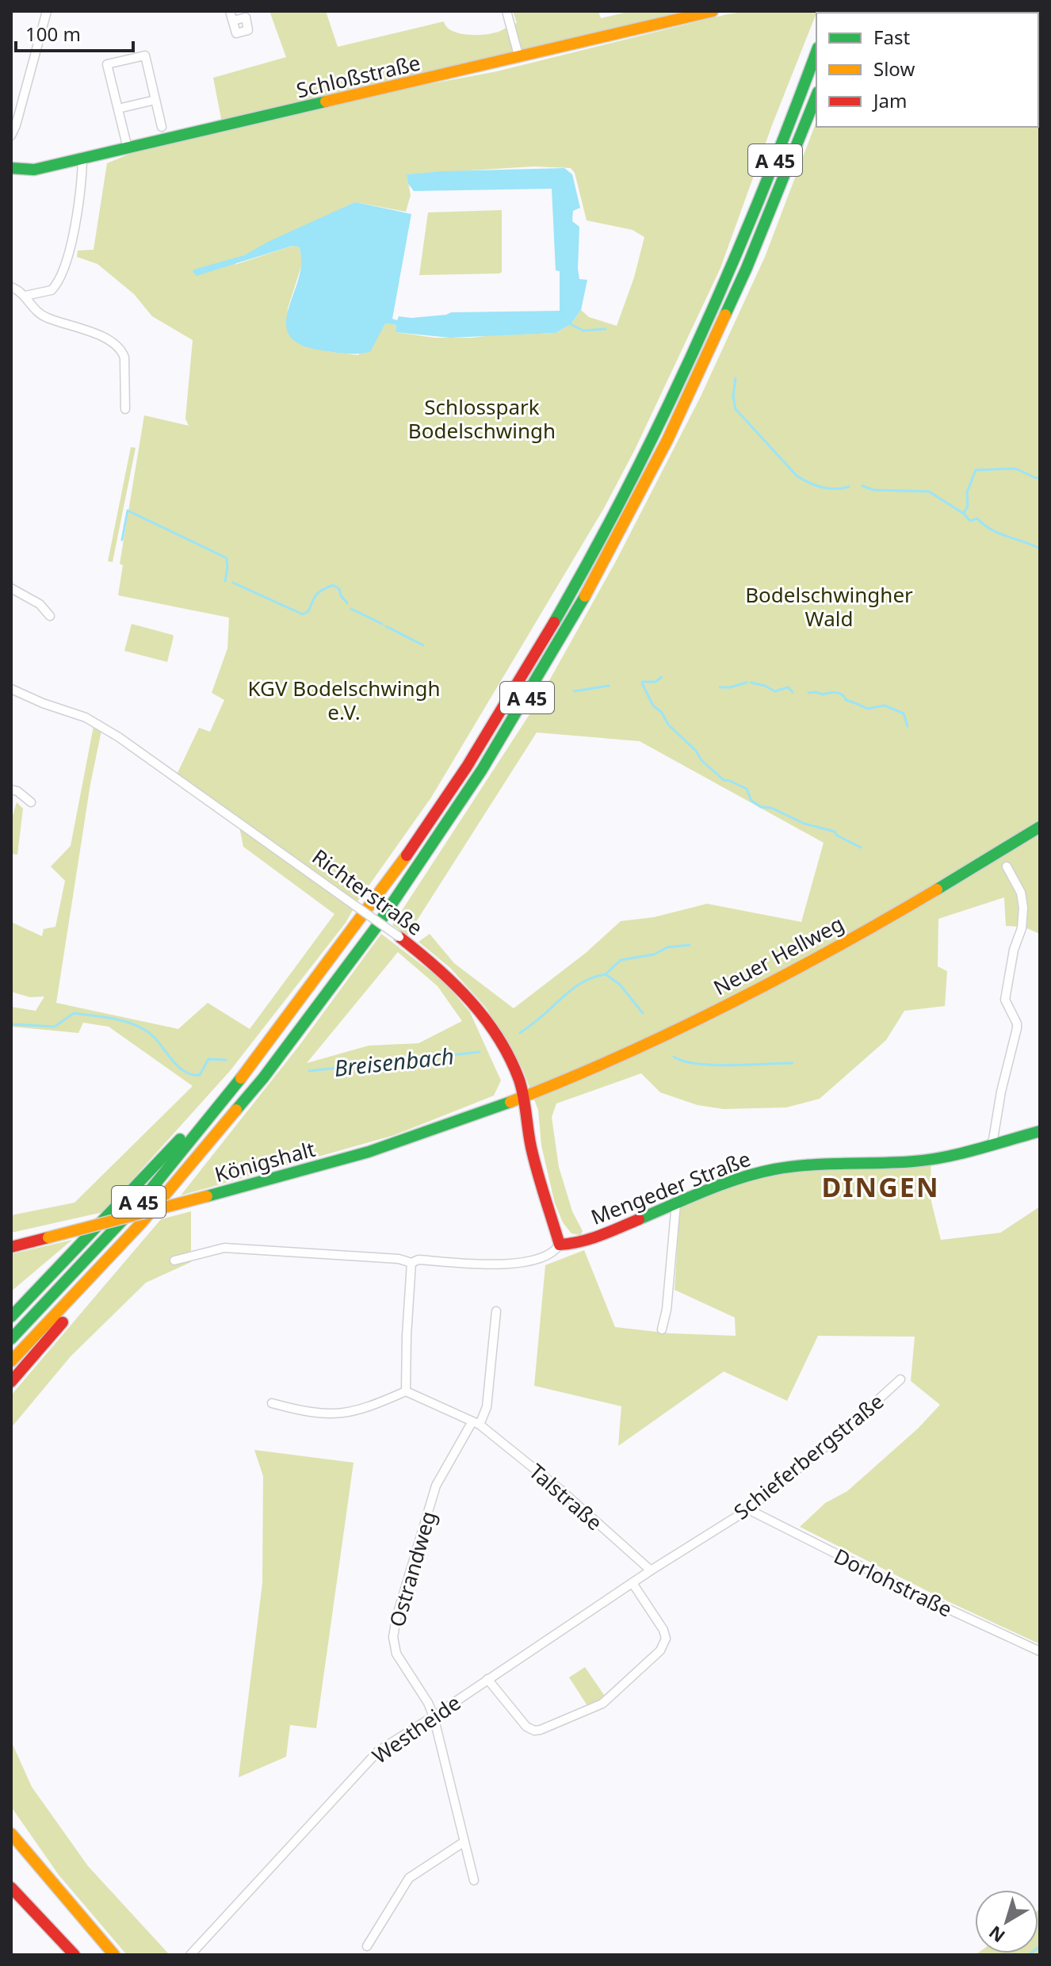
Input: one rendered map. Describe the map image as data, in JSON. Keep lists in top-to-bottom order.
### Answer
{
  "streets": {
    "main road": [
      "Schloßstraße",
      "A 45",
      "Richterstraße",
      "Neuer Hellweg",
      "Königshalt",
      "Mengeder Straße"
    ],
    "street": [
      "Schieferbergstraße",
      "Talstraße",
      "Ostrandweg",
      "Dorlohstraße",
      "Westheide"
    ]
  },
  "crossings": [
    ["Richterstraße", "Neuer Hellweg"],
    ["Richterstraße", "Königshalt"],
    ["Richterstraße", "Mengeder Straße"],
    ["Neuer Hellweg", "Königshalt"],
    ["Schieferbergstraße", "Talstraße"],
    ["Schieferbergstraße", "Dorlohstraße"],
    ["Schieferbergstraße", "Westheide"],
    ["Talstraße", "Ostrandweg"],
    ["Talstraße", "Westheide"],
    ["Ostrandweg", "Westheide"]
  ],
  "districts": ["DINGEN"],
  "water": ["Breisenbach"],
  "parks": ["Schlosspark Bodelschwingh", "Bodelschwingher Wald", "KGV Bodelschwingh e.V."],
  "legend": ["Fast", "Slow", "Jam"],
  "scale_bar": "100 m",
  "north": "bottom left"
}
